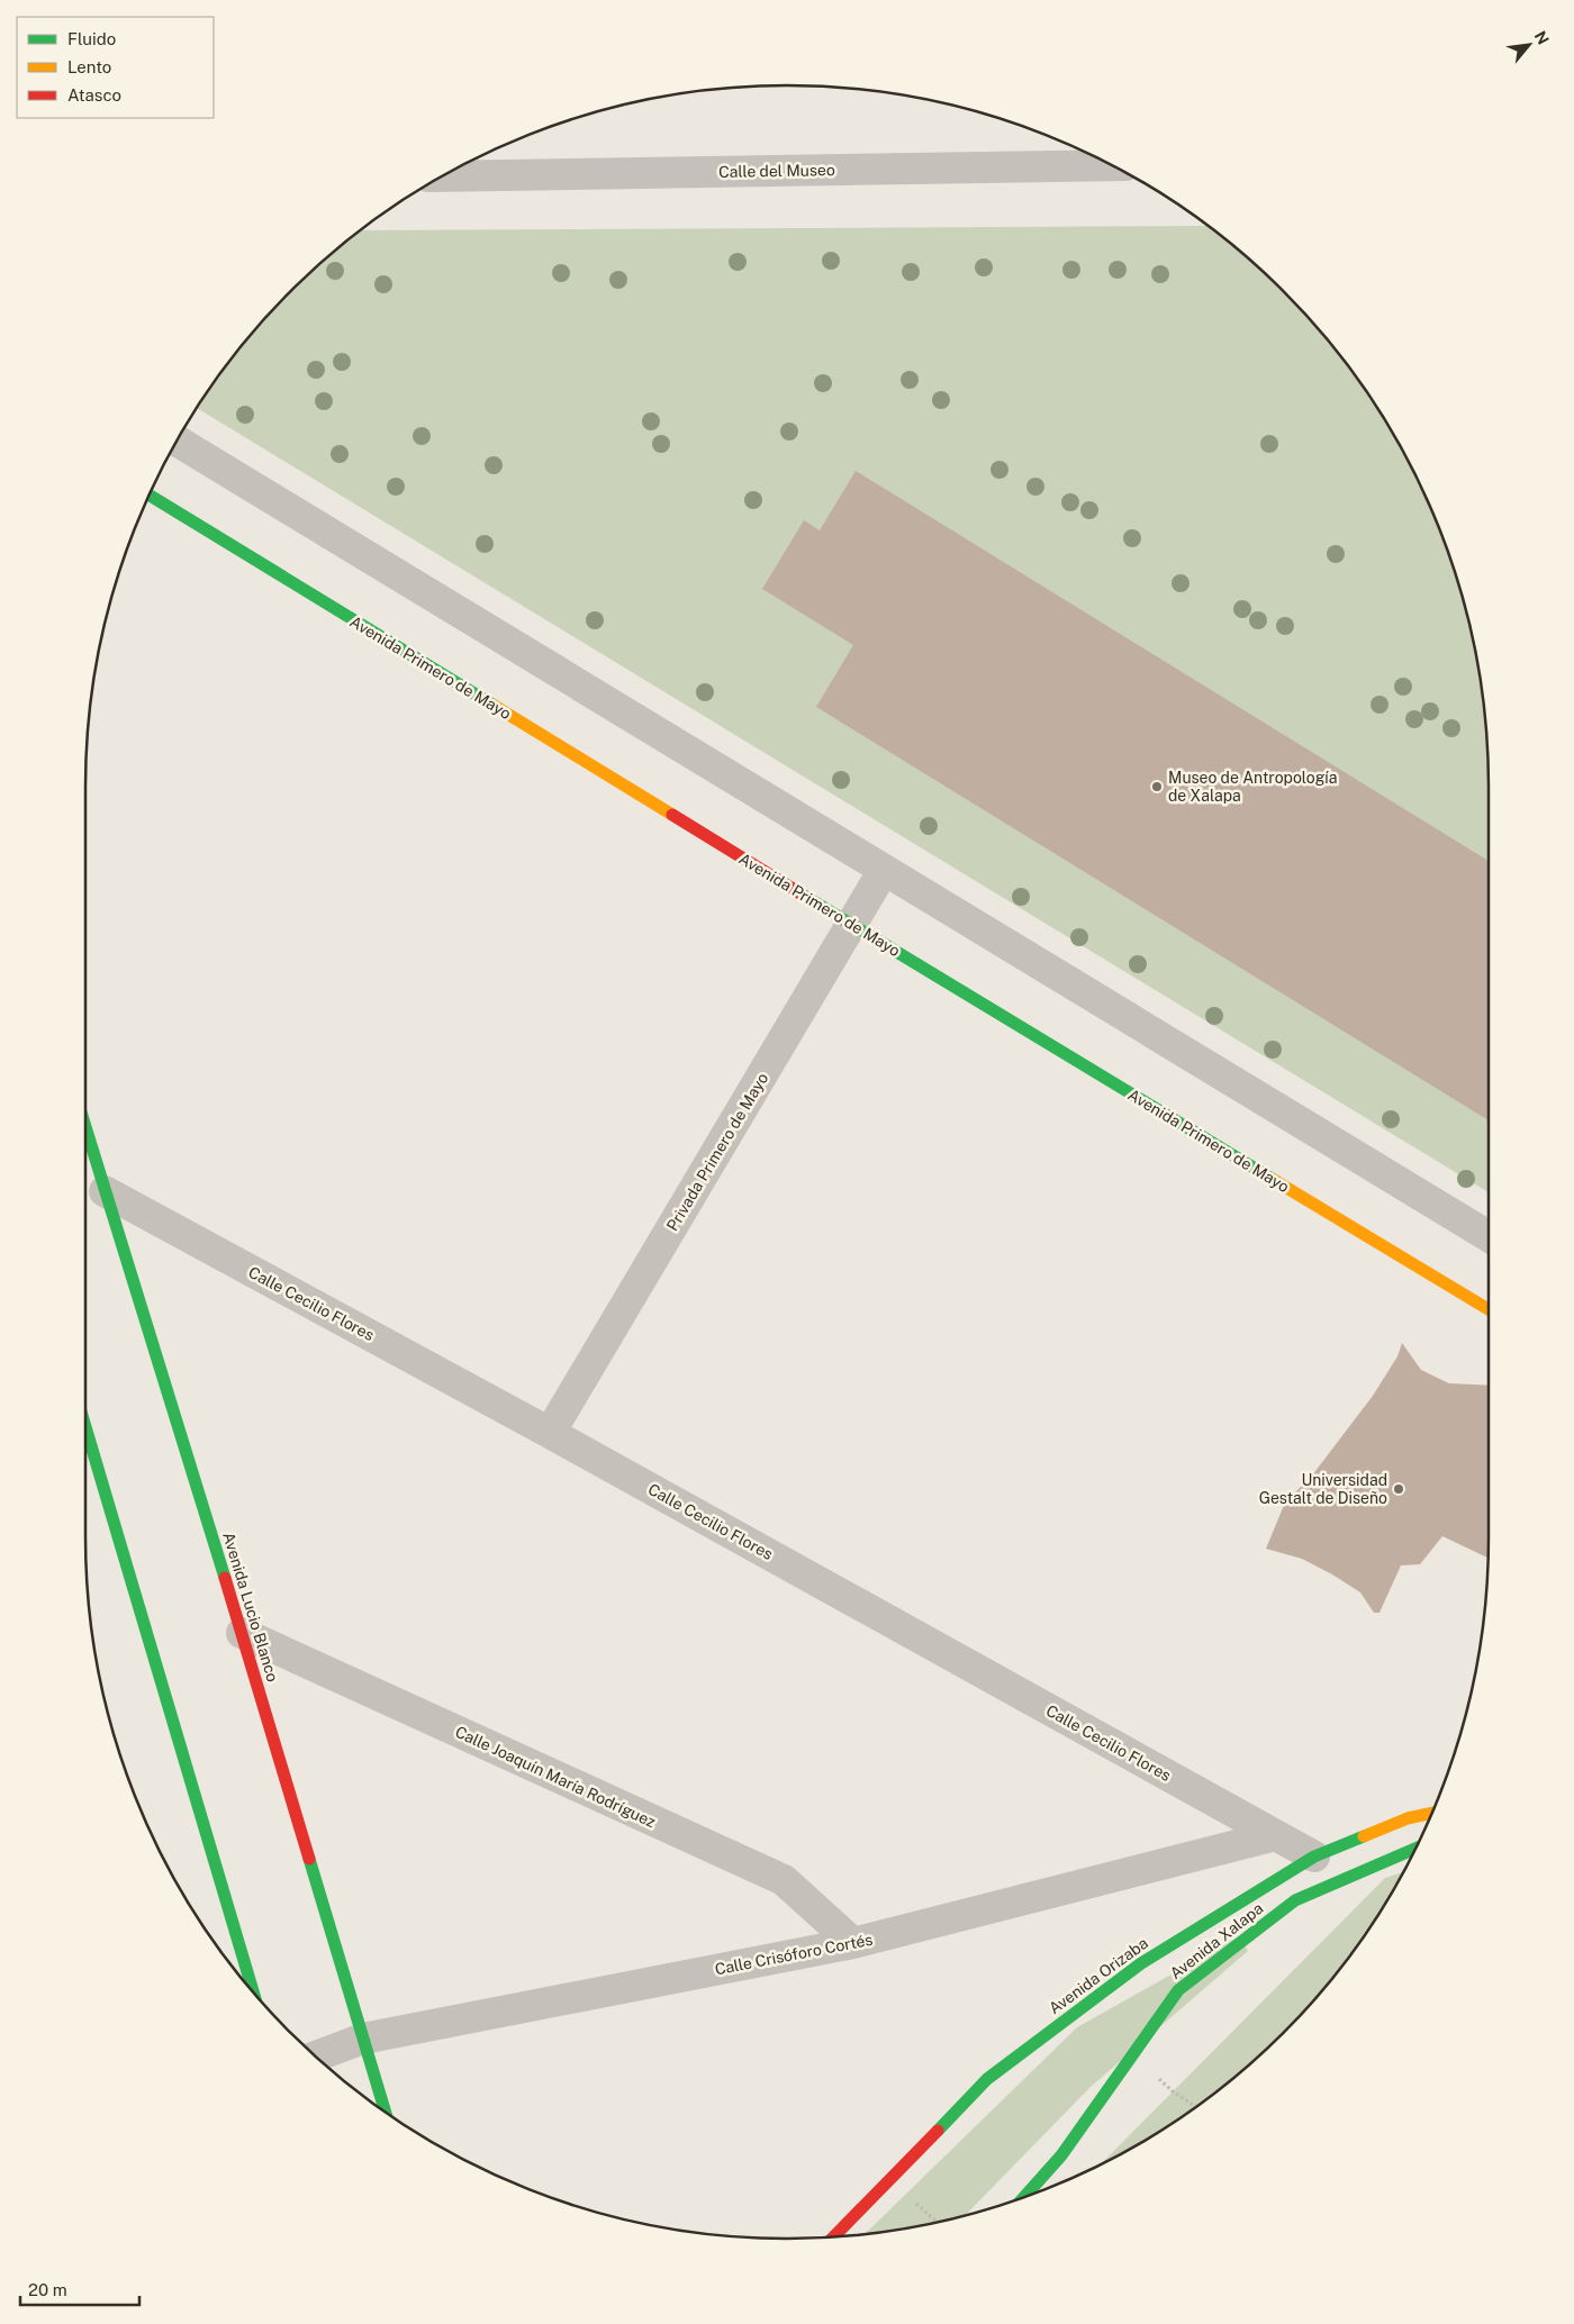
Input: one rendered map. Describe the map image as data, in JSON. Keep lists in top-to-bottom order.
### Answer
{
  "streets": {
    "main road": [
      "Avenida Primero de Mayo",
      "Avenida Lucio Blanco",
      "Avenida Xalapa",
      "Avenida Orizaba"
    ],
    "street": [
      "Calle del Museo",
      "Privada Primero de Mayo",
      "Calle Cecilio Flores",
      "Calle Joaquín María Rodríguez",
      "Calle Crisóforo Cortés"
    ]
  },
  "crossings": [
    ["Avenida Primero de Mayo", "Privada Primero de Mayo"],
    ["Privada Primero de Mayo", "Calle Cecilio Flores"],
    ["Calle Cecilio Flores", "Avenida Lucio Blanco"],
    ["Calle Cecilio Flores", "Calle Crisóforo Cortés"],
    ["Calle Cecilio Flores", "Avenida Orizaba"],
    ["Avenida Lucio Blanco", "Calle Joaquín María Rodríguez"],
    ["Avenida Lucio Blanco", "Calle Crisóforo Cortés"],
    ["Calle Joaquín María Rodríguez", "Calle Crisóforo Cortés"]
  ],
  "places": ["Museo de Antropología de Xalapa", "Universidad Gestalt de Diseño"],
  "legend": ["Fluido", "Lento", "Atasco"],
  "scale_bar": "20 m",
  "north": "top right"
}
